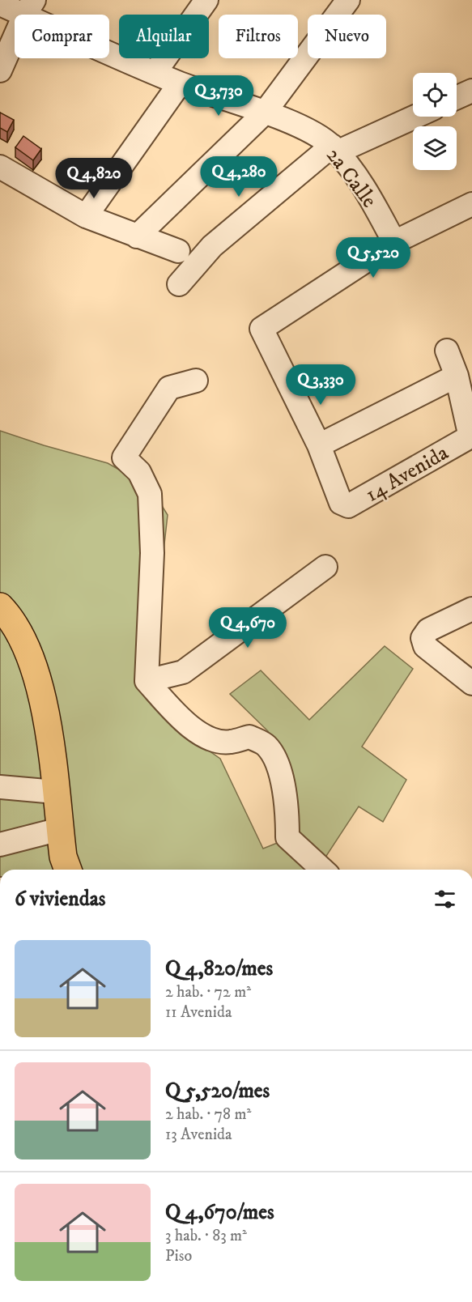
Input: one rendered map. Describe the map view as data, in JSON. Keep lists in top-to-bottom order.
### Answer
{
  "streets": {
    "street": ["2a Calle", "14 Avenida"]
  },
  "page": {
    "chip": [
      "Comprar",
      "Alquilar",
      "Filtros",
      "Nuevo"
    ],
    "price": [
      "Q 3,730",
      "Q 4,280",
      "Q 4,820",
      "Q 5,520",
      "Q 3,330",
      "Q 4,670"
    ],
    "heading": "6 viviendas",
    "list": [
      {
        "name": "Q 4,820/mes",
        "note": "2 hab. · 72 m² · 11 Avenida"
      },
      {
        "name": "Q 5,520/mes",
        "note": "2 hab. · 78 m² · 13 Avenida"
      },
      {
        "name": "Q 4,670/mes",
        "note": "3 hab. · 83 m² · Piso"
      }
    ]
  }
}
